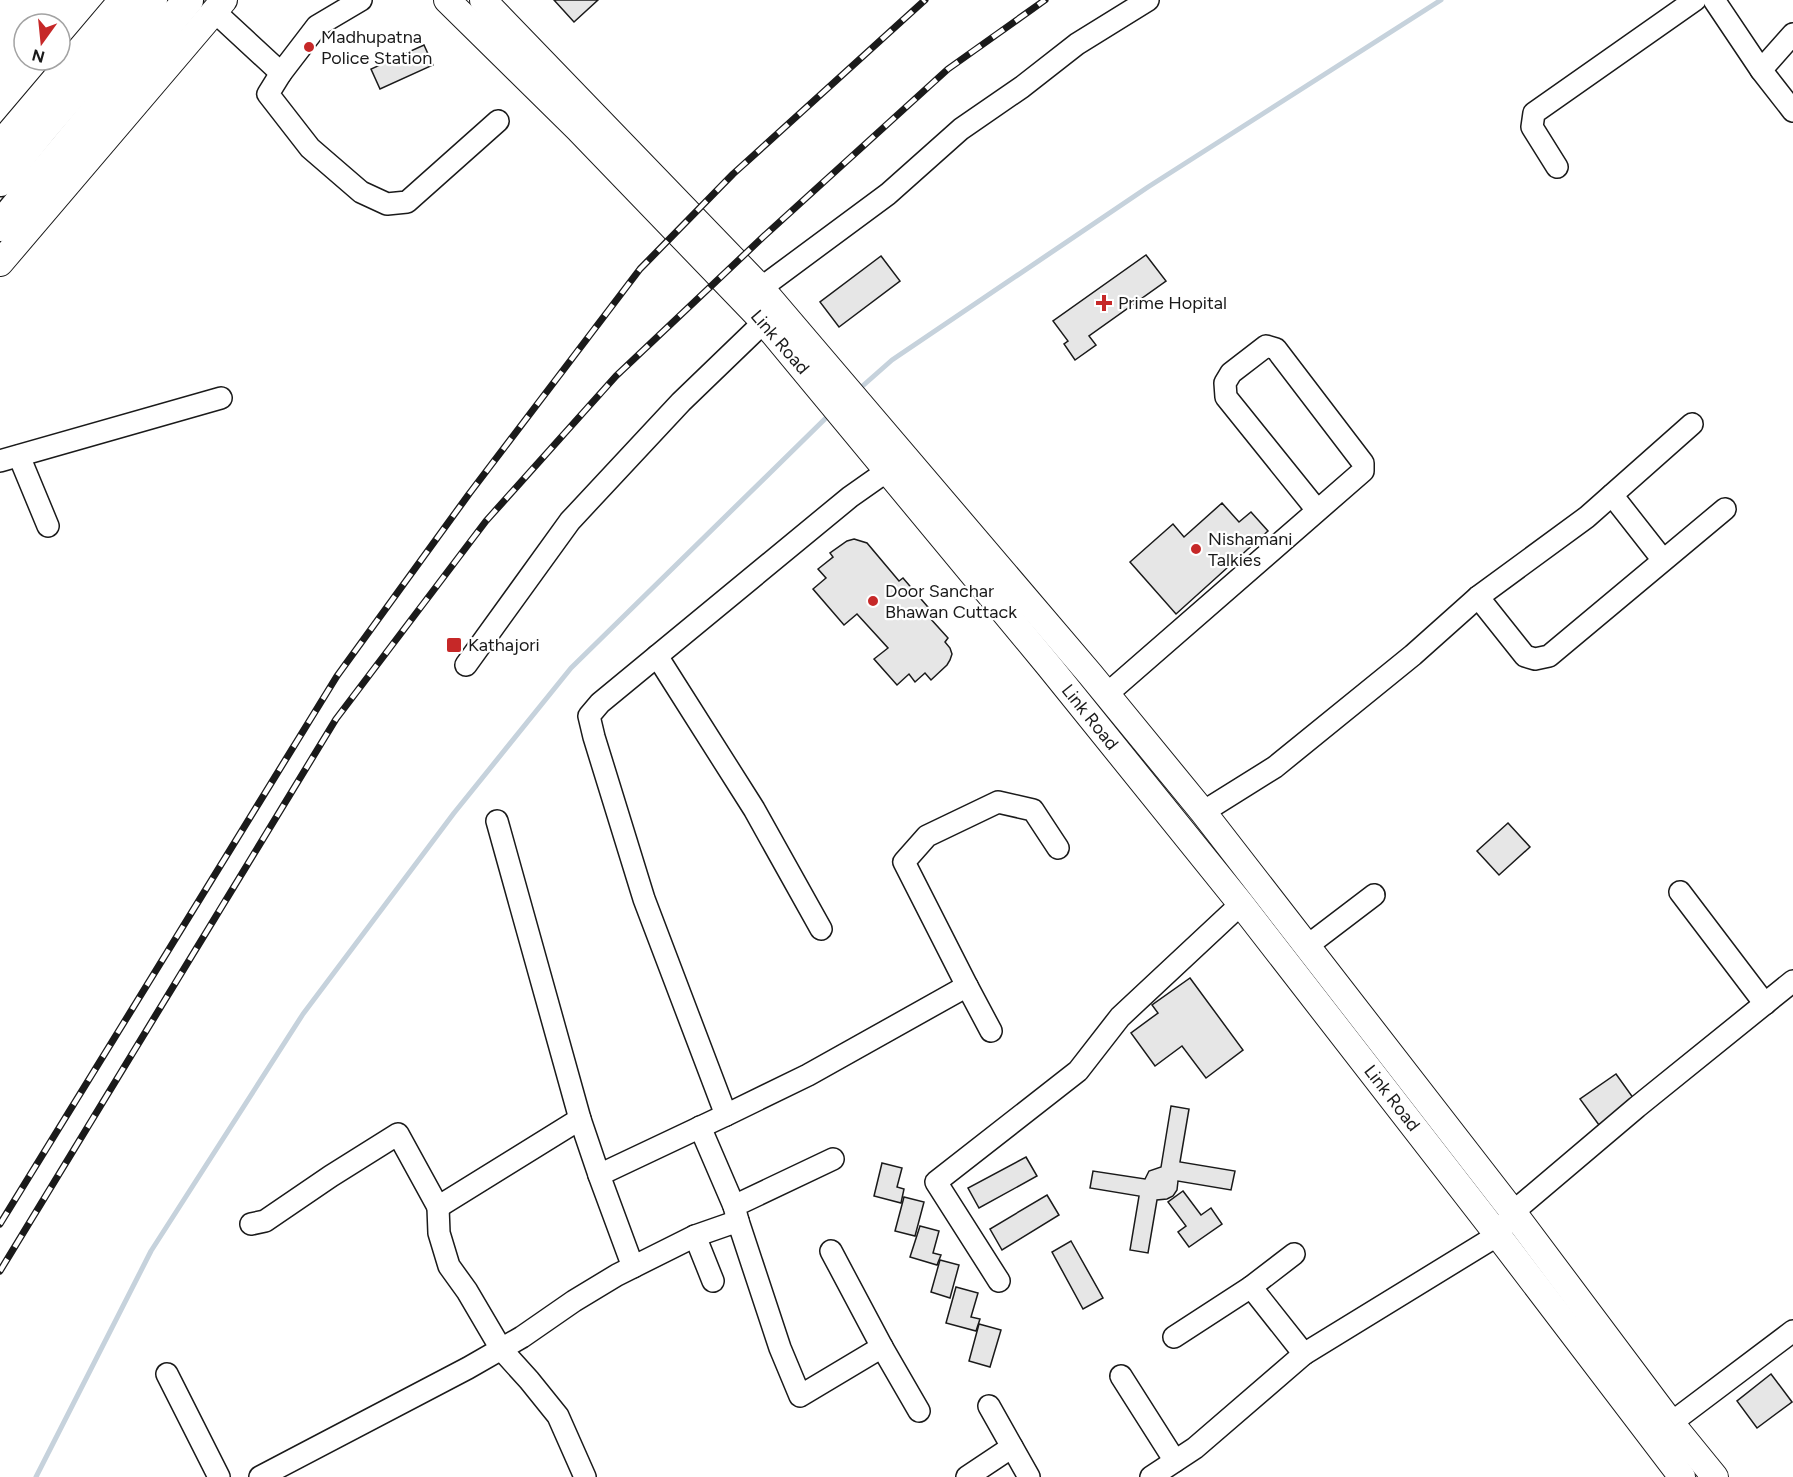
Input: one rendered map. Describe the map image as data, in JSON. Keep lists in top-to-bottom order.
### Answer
{
  "streets": {
    "main road": ["Link Road"]
  },
  "places": {
    "other": ["Madhupatna Police Station", "Nishamani Talkies", "Door Sanchar Bhawan Cuttack"],
    "health": ["Prime Hopital"],
    "transit": ["Kathajori"]
  },
  "north": "bottom"
}
